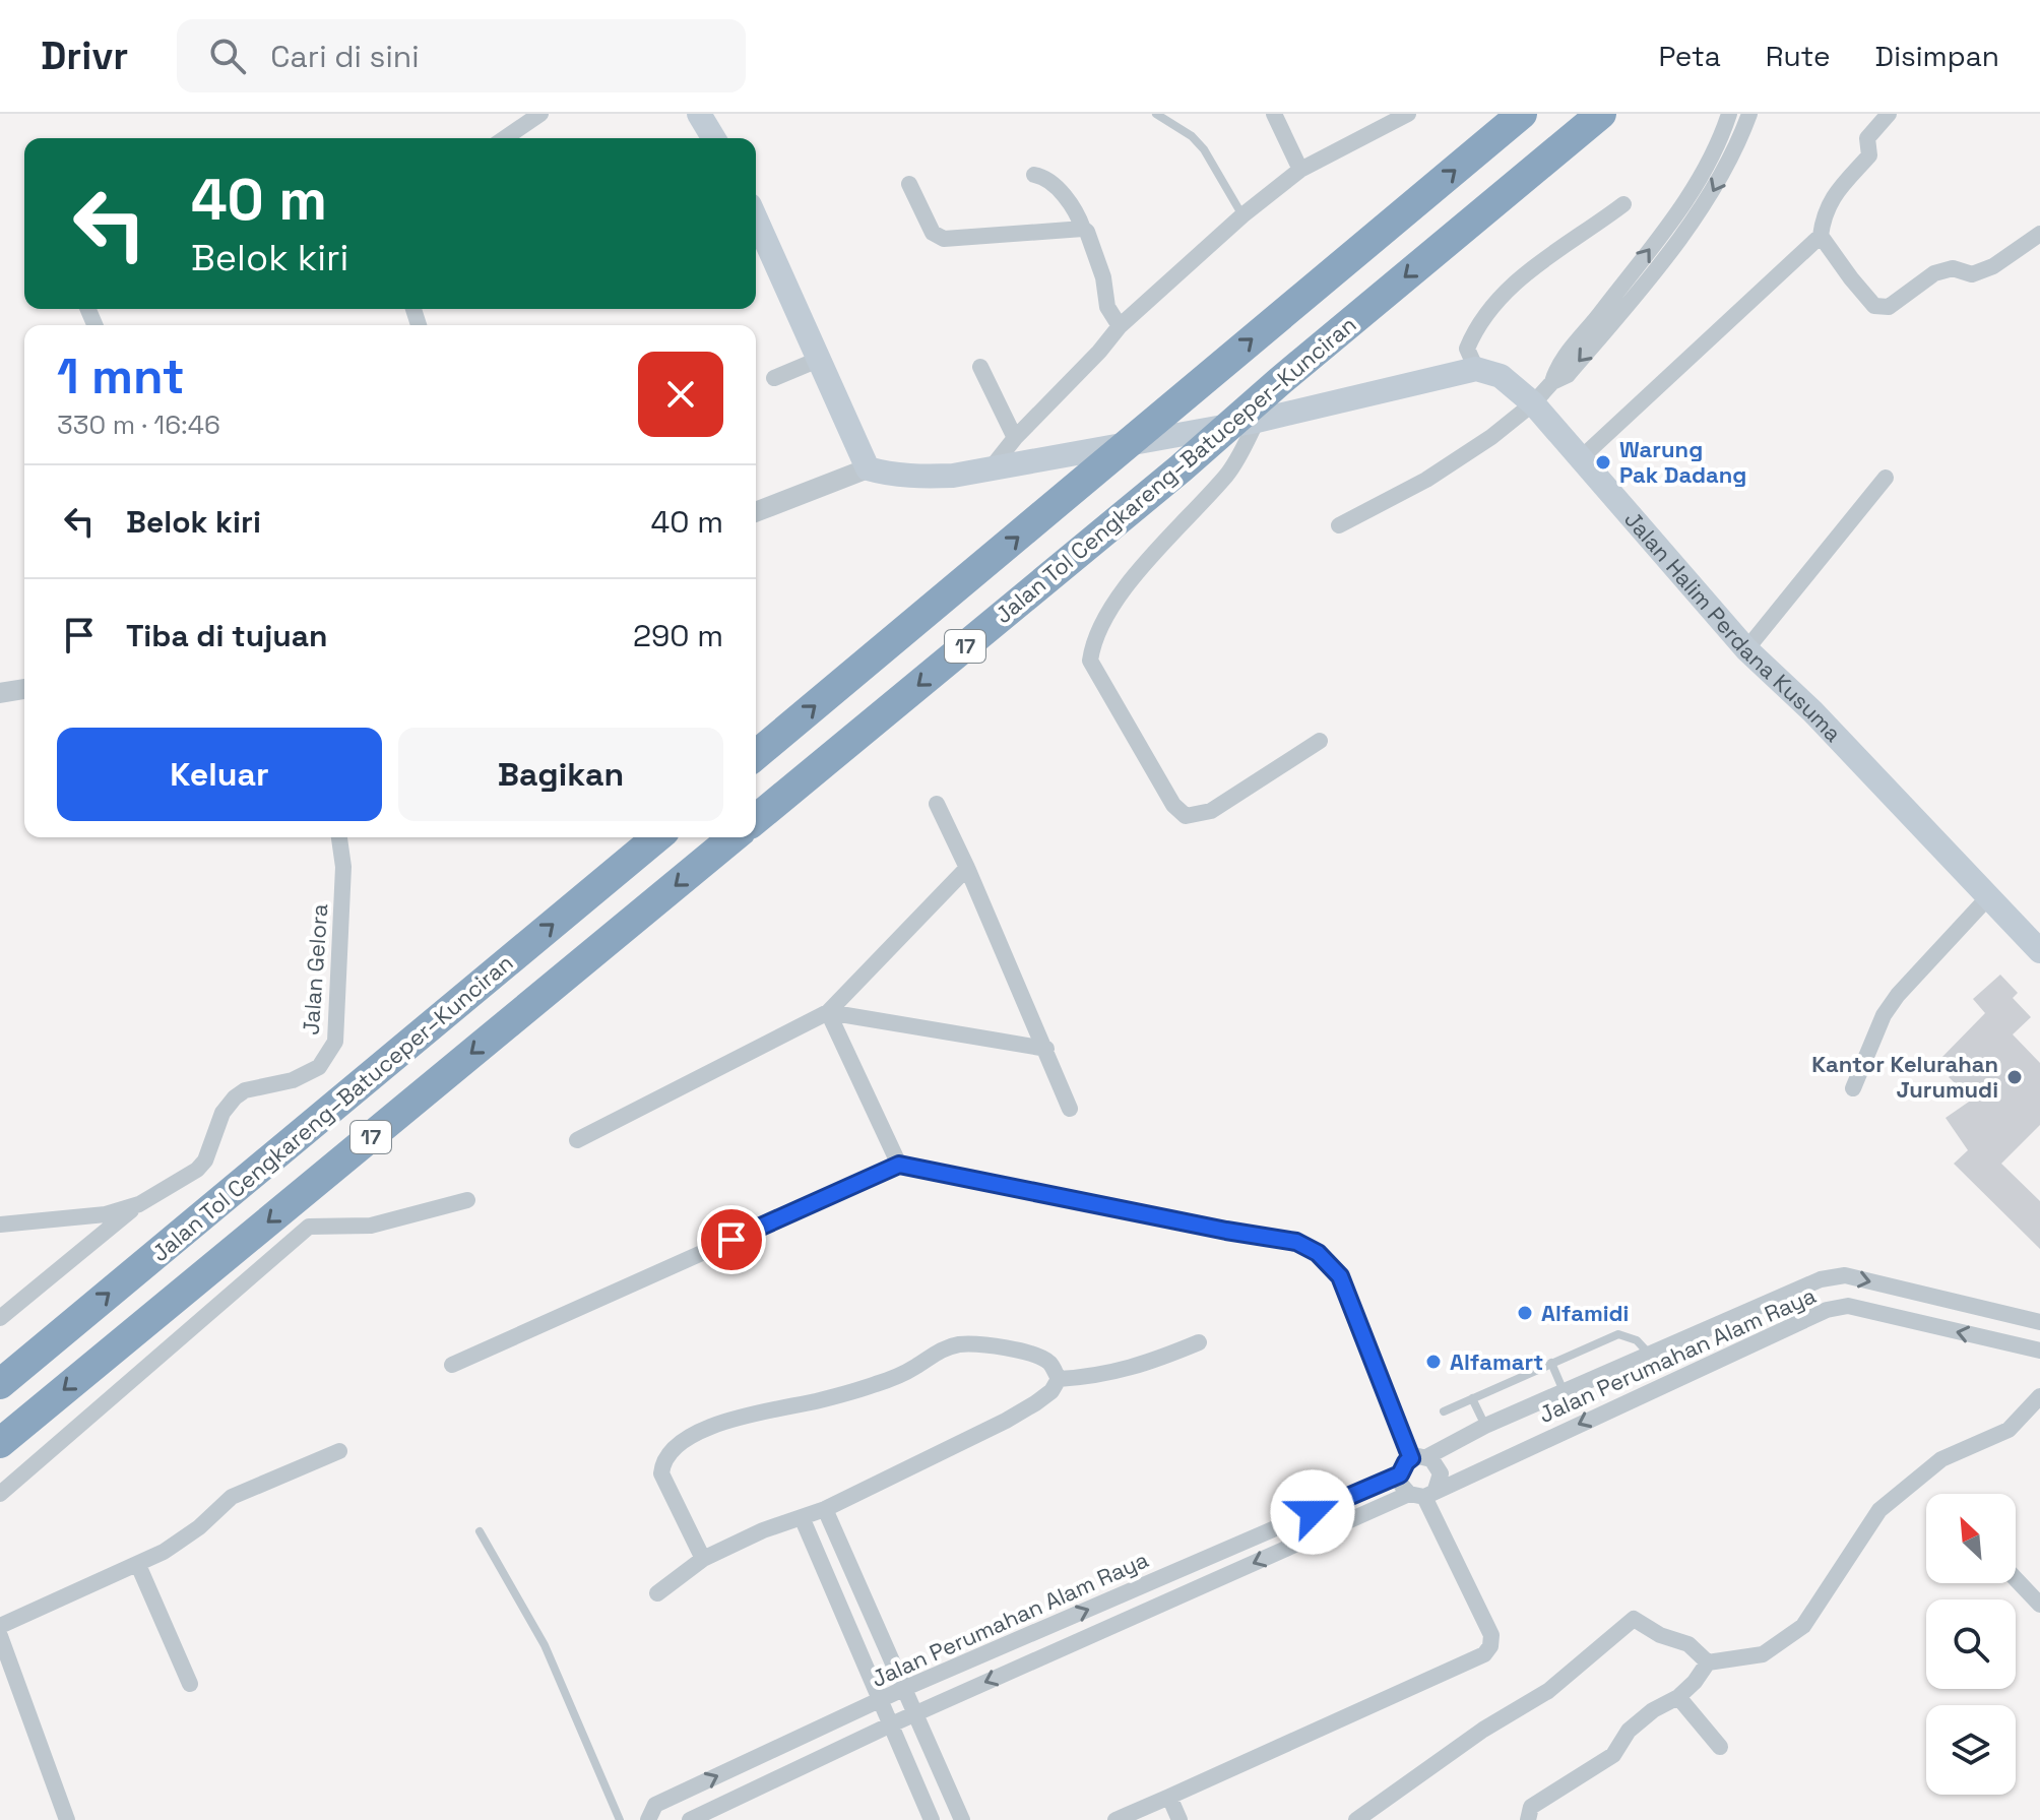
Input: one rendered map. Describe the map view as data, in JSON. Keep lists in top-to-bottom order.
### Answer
{
  "streets": {
    "highway": ["Jalan Tol Cengkareng–Batuceper–Kunciran", "17"],
    "main road": ["Jalan Halim Perdana Kusuma"],
    "street": ["Jalan Gelora", "Jalan Perumahan Alam Raya"]
  },
  "places": [
    "Warung Pak Dadang",
    "Kantor Kelurahan Jurumudi",
    "Alfamidi",
    "Alfamart"
  ],
  "north": "top left",
  "page": {
    "header": "Drivr",
    "search": "Cari di sini",
    "nav": ["Peta", "Rute", "Disimpan"],
    "turn": ["40 m", "Belok kiri"],
    "heading": ["1 mnt", "330 m · 16:46"],
    "list": [
      {
        "name": "Belok kiri",
        "value": "40 m"
      },
      {
        "name": "Tiba di tujuan",
        "value": "290 m"
      }
    ],
    "buttons": ["Keluar", "Bagikan"]
  }
}
